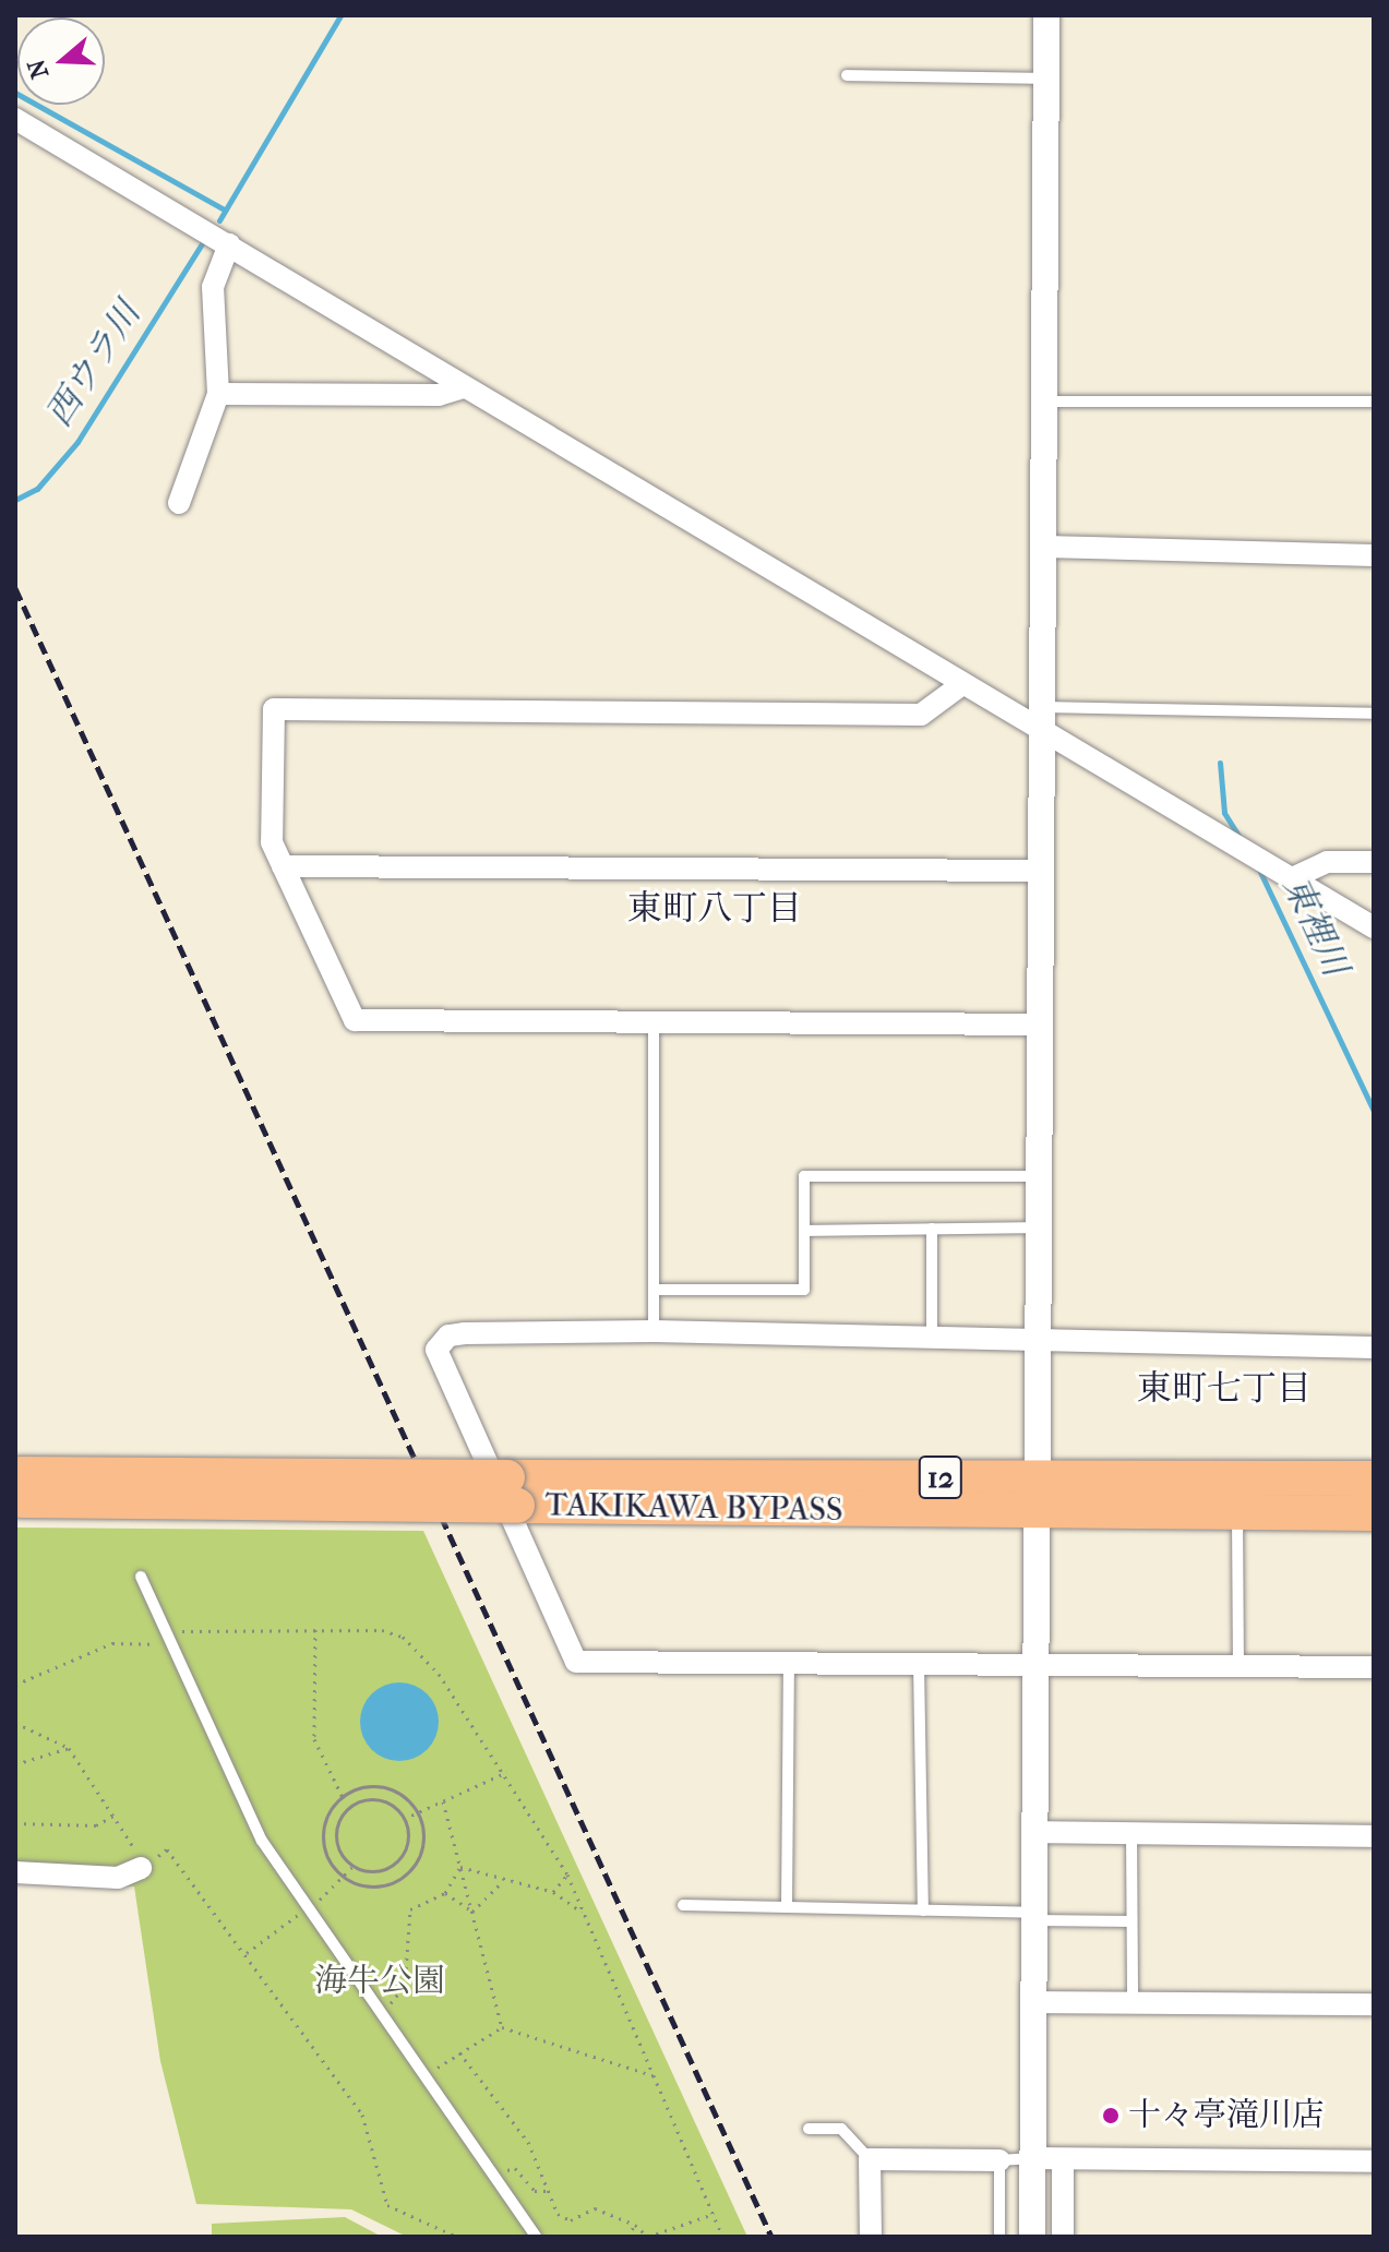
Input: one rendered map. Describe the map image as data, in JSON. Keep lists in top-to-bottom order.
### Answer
{
  "streets": {
    "highway": ["12", "TAKIKAWA BYPASS"]
  },
  "districts": ["東町八丁目", "東町七丁目"],
  "water": ["西ウラ川", "東裡川"],
  "parks": ["海牛公園"],
  "places": ["十々亭滝川店"],
  "north": "left"
}
